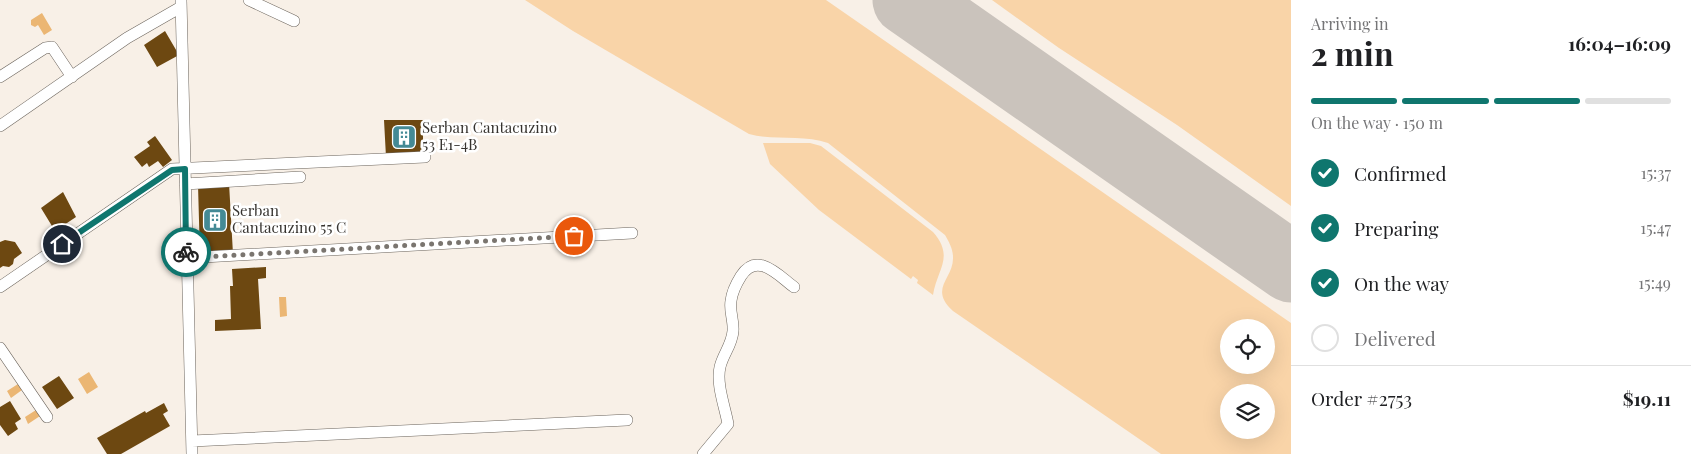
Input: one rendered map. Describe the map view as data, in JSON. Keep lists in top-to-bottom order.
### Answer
{
  "places": {
    "building": ["Serban Cantacuzino 53 E1-4B", "Serban Cantacuzino 55 C"]
  },
  "page": {
    "heading": ["2 min", "Arriving in", "16:04–16:09"],
    "panel": ["Order #2753", "$19.11"],
    "bar": "On the way · 150 m",
    "list": [
      ["Confirmed", "15:37"],
      ["Preparing", "15:47"],
      ["On the way", "15:49"],
      "Delivered"
    ]
  }
}
